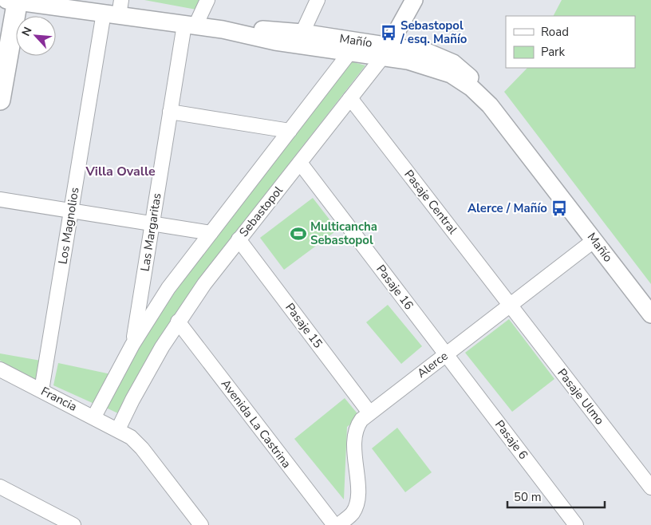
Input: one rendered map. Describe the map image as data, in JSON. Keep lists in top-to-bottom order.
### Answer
{
  "streets": {
    "street": [
      "Mañío",
      "Pasaje Central",
      "Sebastopol",
      "Los Magnolios",
      "Las Margaritas",
      "Pasaje 16",
      "Pasaje 15",
      "Alerce",
      "Pasaje Ulmo",
      "Francia",
      "Avenida La Castrina",
      "Pasaje 6"
    ]
  },
  "crossings": [
    ["Mañío", "Sebastopol"],
    ["Mañío", "Los Magnolios"],
    ["Mañío", "Las Margaritas"],
    ["Mañío", "Alerce"],
    ["Pasaje Central", "Sebastopol"],
    ["Pasaje Central", "Alerce"],
    ["Pasaje Central", "Pasaje Ulmo"],
    ["Sebastopol", "Pasaje 16"],
    ["Sebastopol", "Pasaje 15"],
    ["Sebastopol", "Francia"],
    ["Sebastopol", "Avenida La Castrina"],
    ["Los Magnolios", "Francia"],
    ["Pasaje 16", "Alerce"],
    ["Pasaje 16", "Pasaje 6"],
    ["Pasaje 15", "Alerce"],
    ["Alerce", "Pasaje Ulmo"],
    ["Alerce", "Pasaje 6"]
  ],
  "districts": ["Villa Ovalle"],
  "places": {
    "bus stop": ["Sebastopol / esq. Mañío", "Alerce / Mañío"],
    "sports": ["Multicancha Sebastopol"]
  },
  "legend": ["Road", "Park"],
  "scale_bar": "50 m",
  "north": "top left"
}
